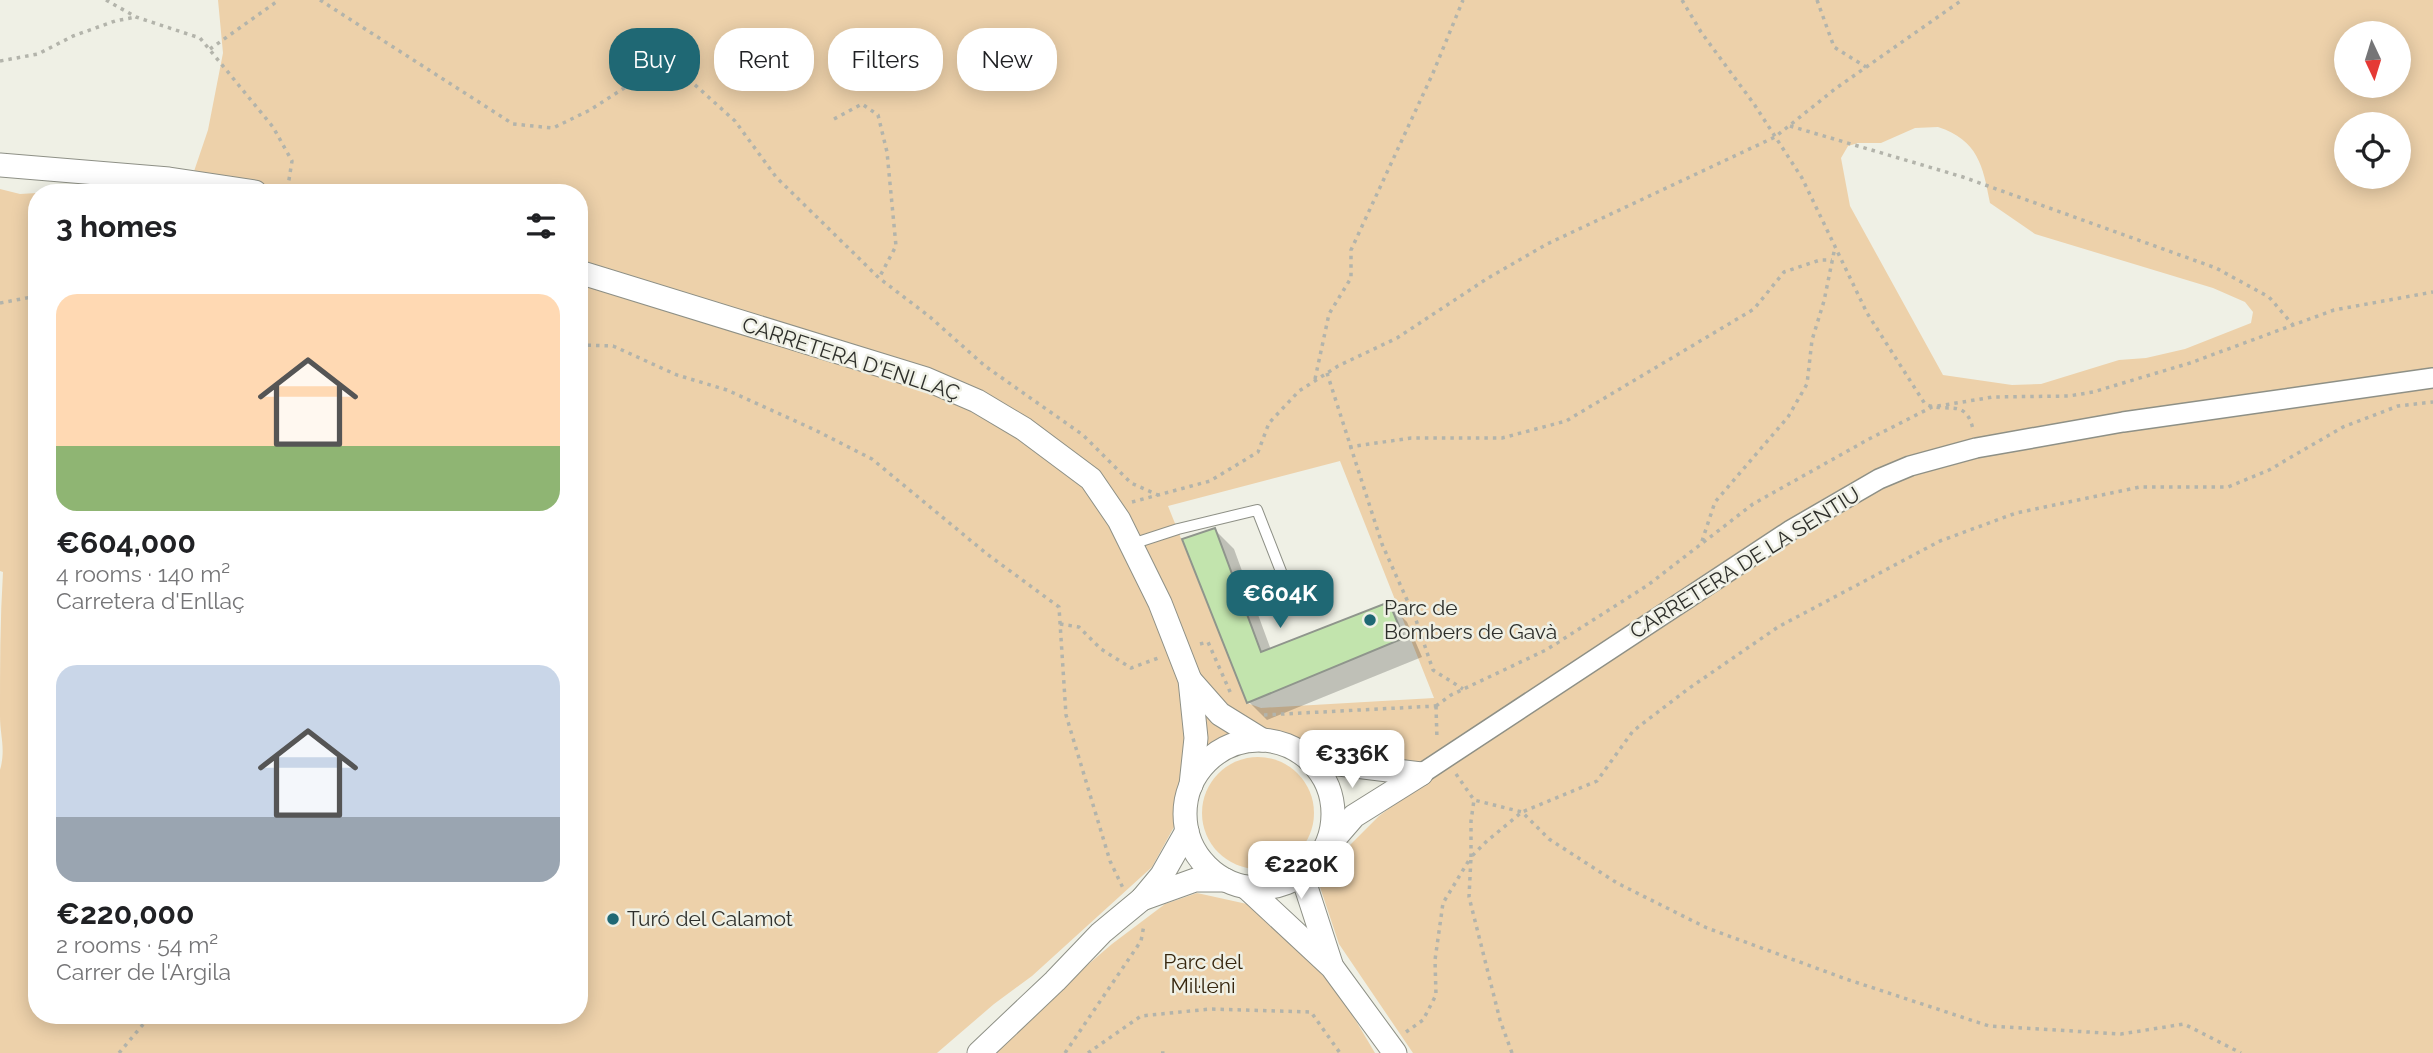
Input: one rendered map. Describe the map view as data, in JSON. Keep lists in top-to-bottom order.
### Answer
{
  "streets": {
    "street": ["CARRETERA D'ENLLAÇ", "CARRETERA DE LA SENTIU"]
  },
  "crossings": [
    ["CARRETERA D'ENLLAÇ", "CARRETERA DE LA SENTIU"]
  ],
  "parks": ["Parc del Mil·leni"],
  "places": ["Parc de Bombers de Gavà", "Turó del Calamot"],
  "north": "bottom",
  "page": {
    "chip": [
      "Buy",
      "Rent",
      "Filters",
      "New"
    ],
    "heading": "3 homes",
    "list": [
      {
        "name": "€604,000",
        "note": "4 rooms · 140 m² · Carretera d'Enllaç"
      },
      {
        "name": "€220,000",
        "note": "2 rooms · 54 m² · Carrer de l'Argila"
      }
    ],
    "price": ["€604K", "€336K", "€220K"]
  }
}
